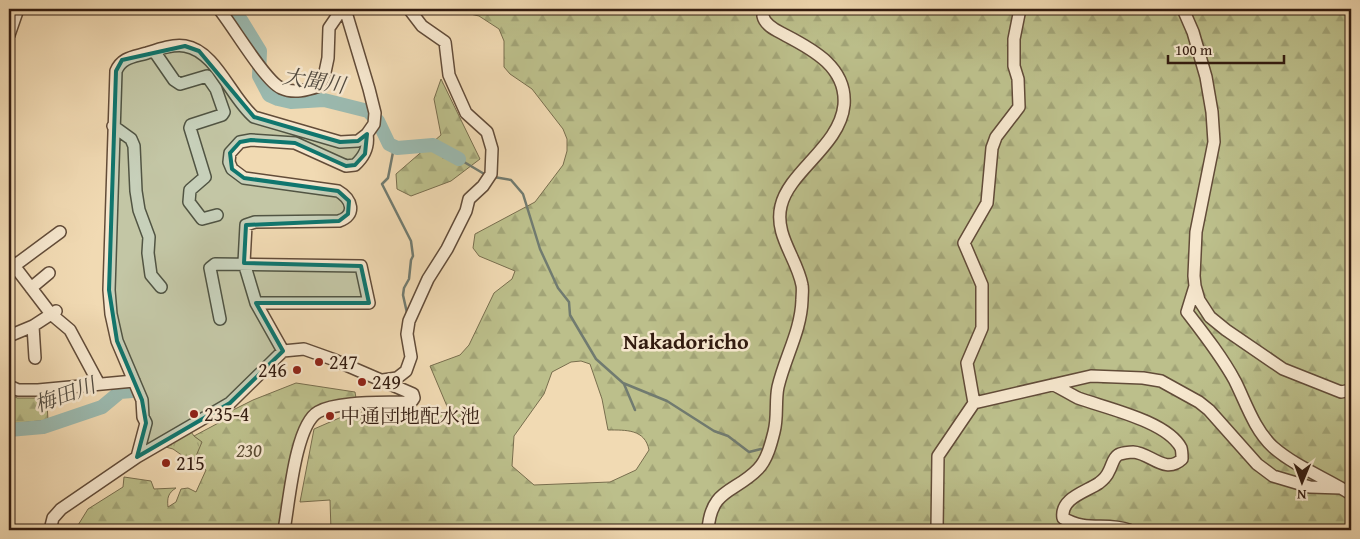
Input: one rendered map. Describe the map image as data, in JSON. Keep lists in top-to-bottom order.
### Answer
{
  "districts": ["Nakadoricho"],
  "water": ["大聞川", "梅田川"],
  "parks": ["230"],
  "places": [
    "247",
    "246",
    "249",
    "235-4",
    "中通団地配水池",
    "215"
  ],
  "scale_bar": "100 m",
  "north": "bottom"
}
